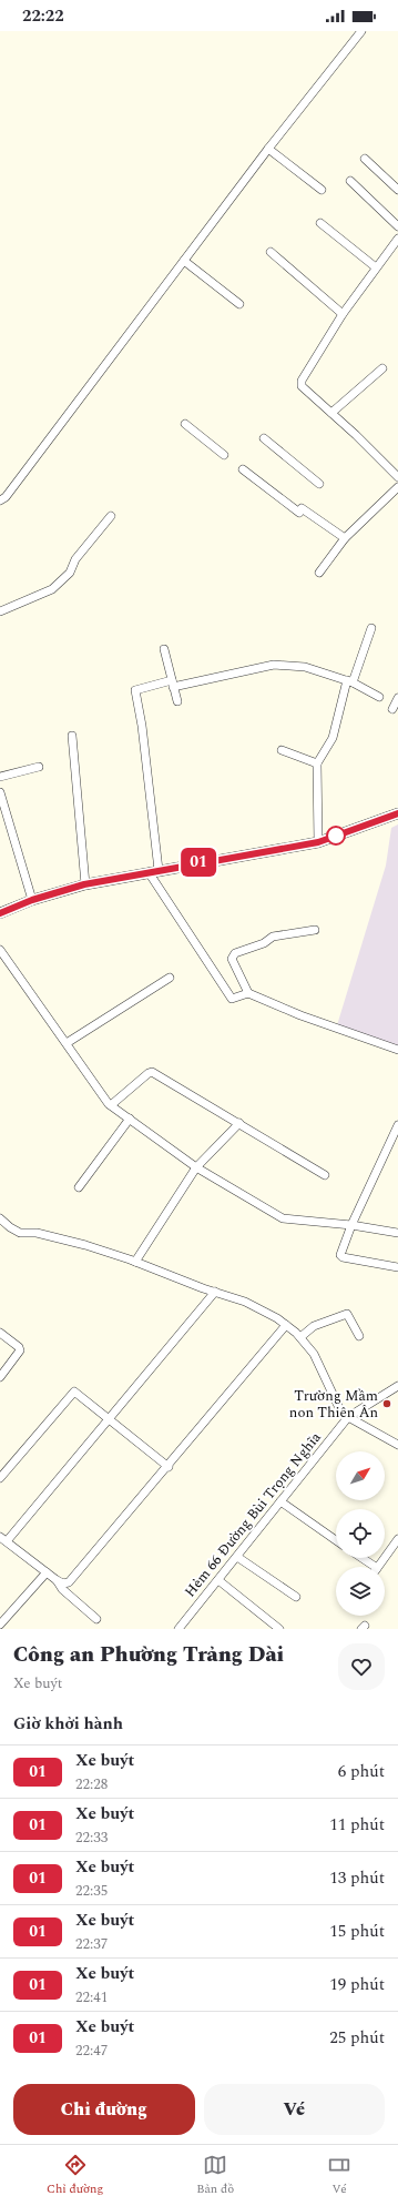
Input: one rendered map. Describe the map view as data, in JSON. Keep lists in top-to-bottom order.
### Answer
{
  "streets": {
    "street": ["Hẻm 66 Đường Bùi Trọng Nghĩa"]
  },
  "places": ["Trường Mầm non Thiên Ân"],
  "lines": ["bus line 01"],
  "north": "top right",
  "page": {
    "status": "22:22",
    "on_map": "01",
    "heading": [
      ["Công an Phường Trảng Dài", "Xe buýt"],
      "Giờ khởi hành"
    ],
    "list": [
      {
        "mark": "01",
        "name": "Xe buýt",
        "note": "22:28",
        "value": "6 phút"
      },
      {
        "mark": "01",
        "name": "Xe buýt",
        "note": "22:33",
        "value": "11 phút"
      },
      {
        "mark": "01",
        "name": "Xe buýt",
        "note": "22:35",
        "value": "13 phút"
      },
      {
        "mark": "01",
        "name": "Xe buýt",
        "note": "22:37",
        "value": "15 phút"
      },
      {
        "mark": "01",
        "name": "Xe buýt",
        "note": "22:41",
        "value": "19 phút"
      },
      {
        "mark": "01",
        "name": "Xe buýt",
        "note": "22:47",
        "value": "25 phút"
      }
    ],
    "buttons": ["Chỉ đường", "Vé"],
    "tabs": ["Chỉ đường", "Bản đồ", "Vé"]
  }
}
